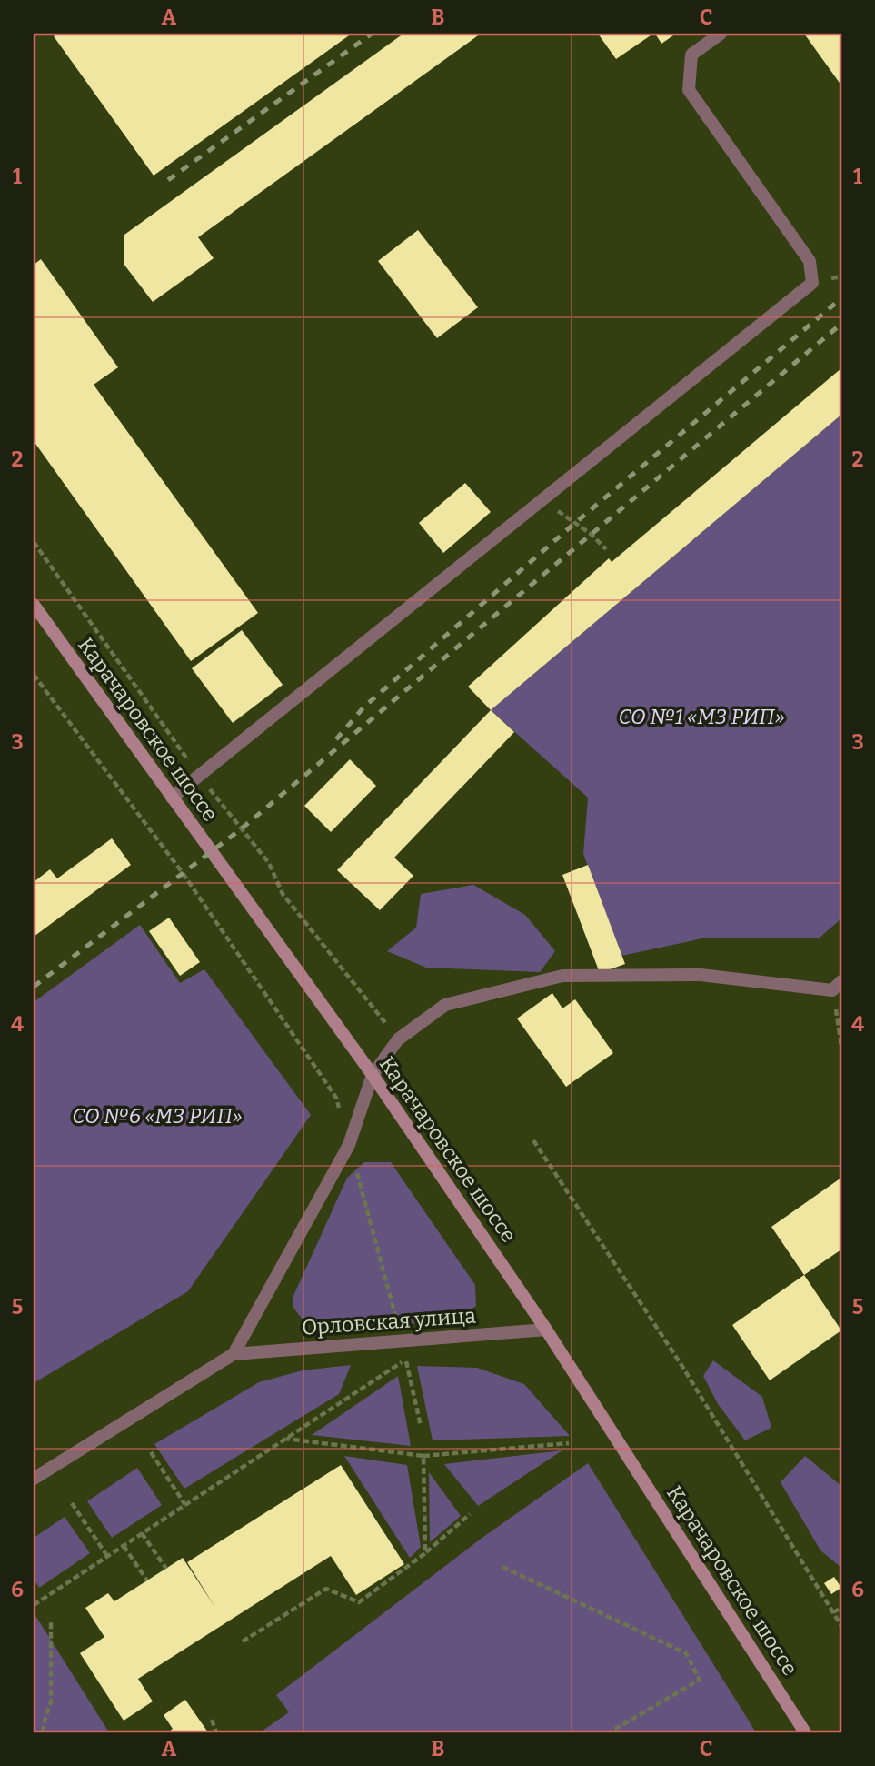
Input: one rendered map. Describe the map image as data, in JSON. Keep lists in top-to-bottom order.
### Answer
{
  "streets": {
    "street": ["Карачаровское шоссе", "Орловская улица"]
  },
  "crossings": [
    ["Карачаровское шоссе", "Орловская улица"]
  ],
  "parks": ["СО №1 «МЗ РИП»", "СО №6 «МЗ РИП»"],
  "grid": {
    "columns": ["A", "B", "C"],
    "rows": [
      "1",
      "2",
      "3",
      "4",
      "5",
      "6"
    ]
  }
}
